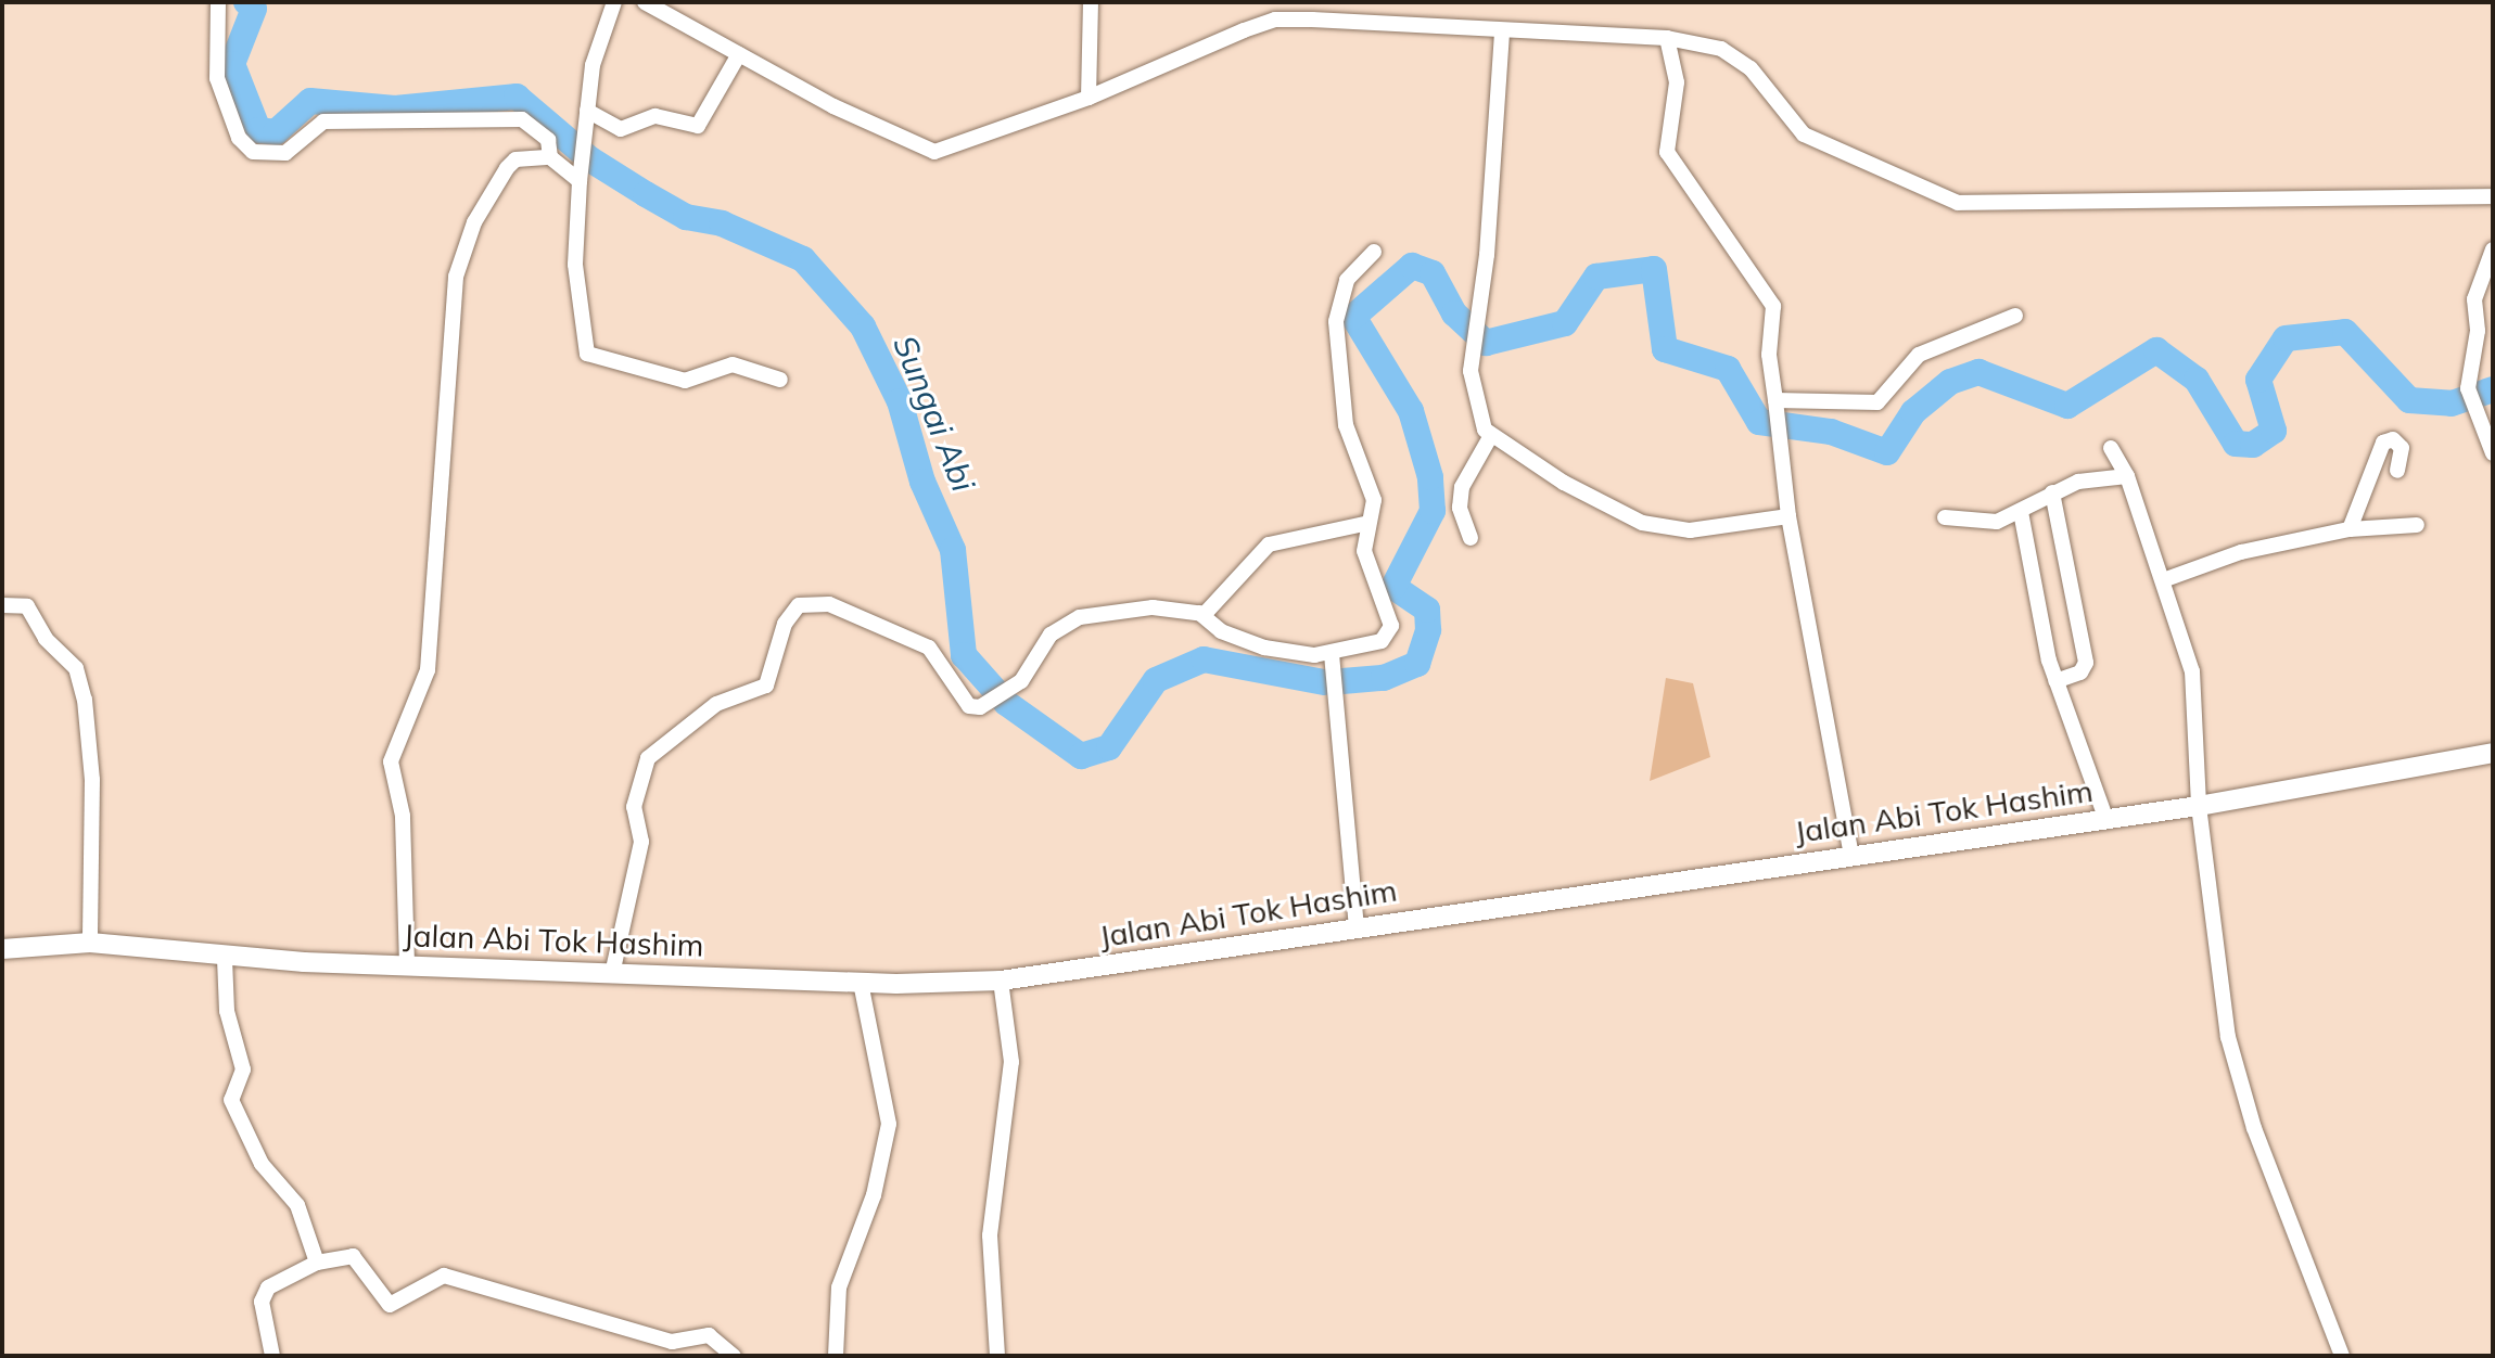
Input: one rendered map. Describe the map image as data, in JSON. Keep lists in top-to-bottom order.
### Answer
{
  "streets": {
    "main road": ["Jalan Abi Tok Hashim"]
  },
  "water": ["Sungai Abi"]
}
